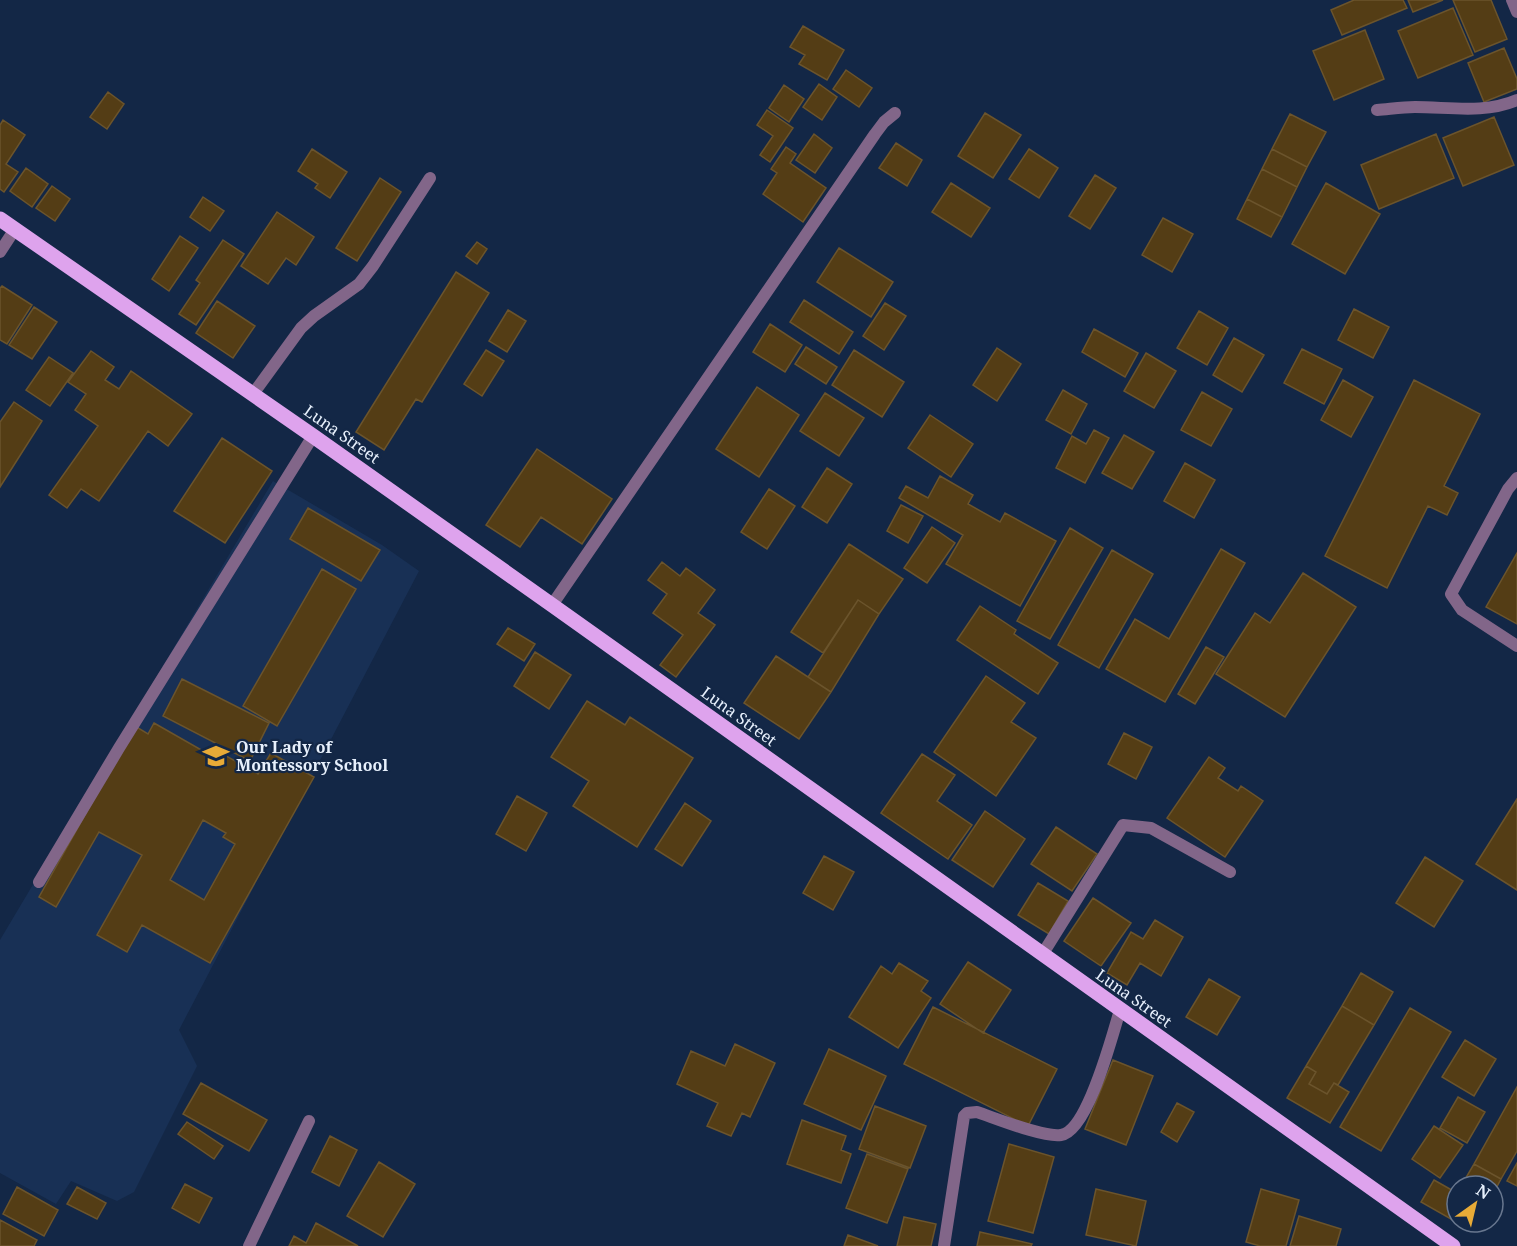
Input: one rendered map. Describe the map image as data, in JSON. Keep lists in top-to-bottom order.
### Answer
{
  "streets": {
    "main road": ["Luna Street"]
  },
  "places": {
    "school or university": ["Our Lady of Montessory School"]
  },
  "north": "top right"
}
